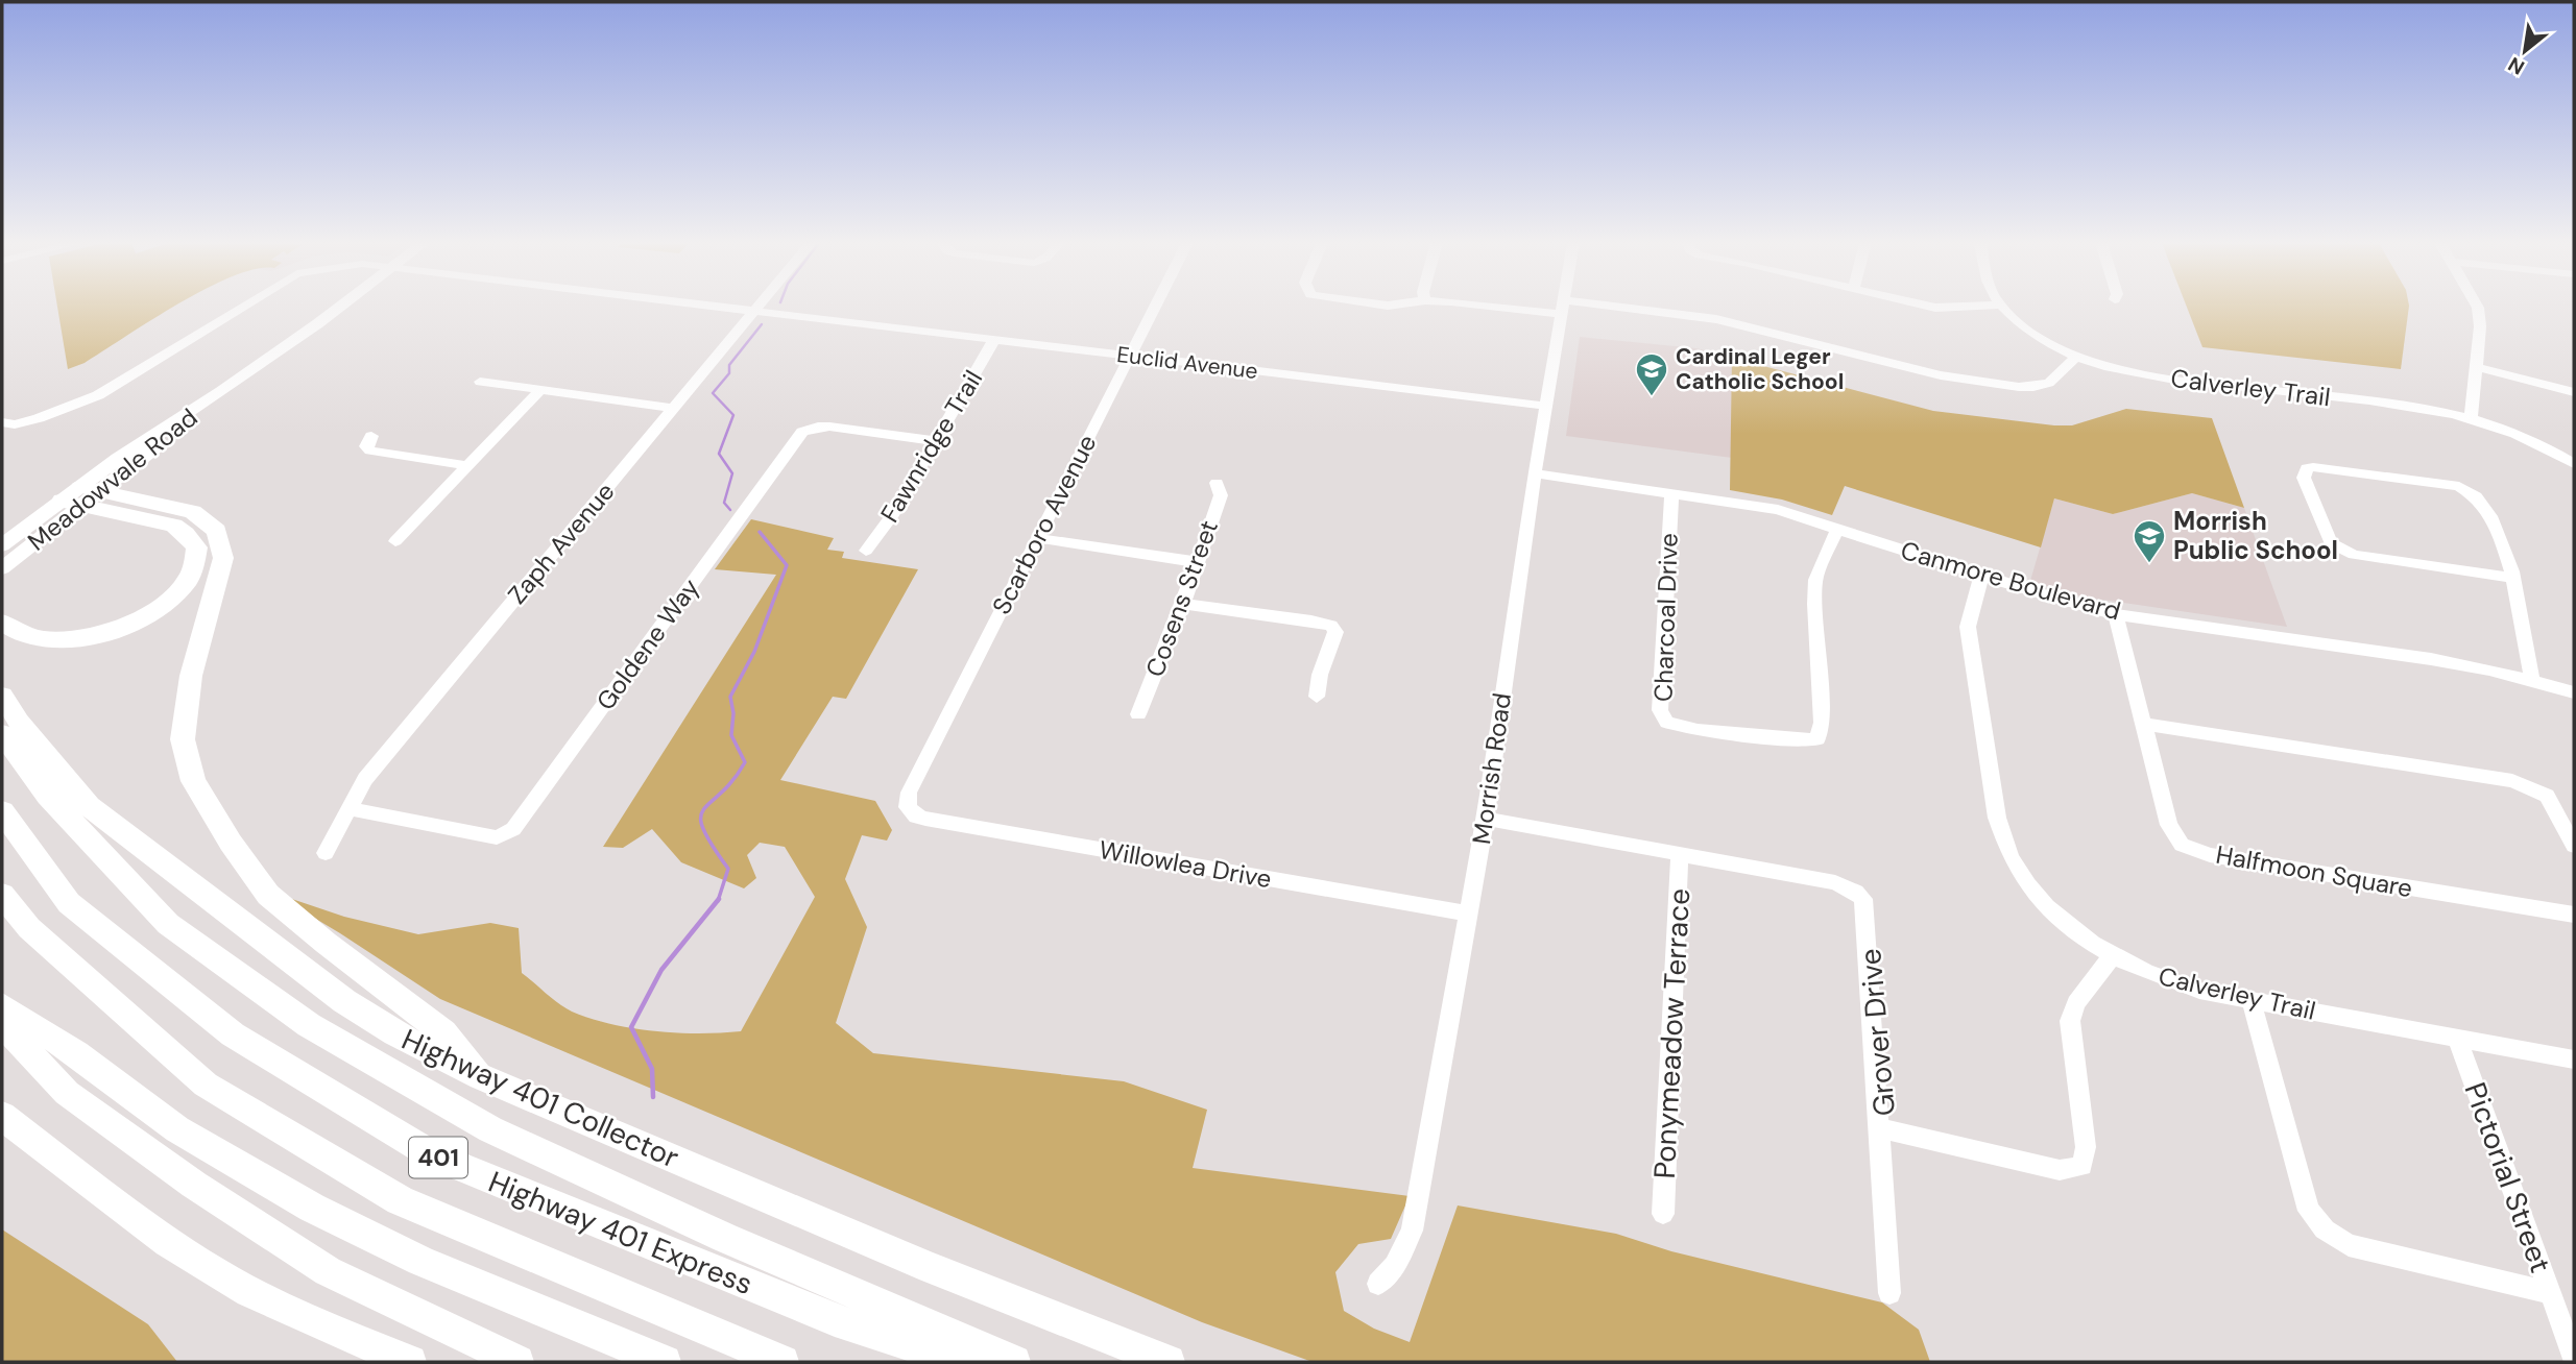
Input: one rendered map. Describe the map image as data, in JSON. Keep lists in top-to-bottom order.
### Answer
{
  "streets": {
    "highway": ["Highway 401 Collector", "401", "Highway 401 Express"],
    "main road": ["Meadowvale Road"],
    "street": [
      "Euclid Avenue",
      "Calverley Trail",
      "Fawnridge Trail",
      "Scarboro Avenue",
      "Zaph Avenue",
      "Canmore Boulevard",
      "Cosens Street",
      "Charcoal Drive",
      "Goldene Way",
      "Morrish Road",
      "Willowlea Drive",
      "Halfmoon Square",
      "Grover Drive",
      "Ponymeadow Terrace",
      "Pictorial Street"
    ]
  },
  "crossings": [
    ["Euclid Avenue", "Fawnridge Trail"],
    ["Euclid Avenue", "Scarboro Avenue"],
    ["Euclid Avenue", "Zaph Avenue"],
    ["Euclid Avenue", "Morrish Road"],
    ["Calverley Trail", "Canmore Boulevard"],
    ["Calverley Trail", "Grover Drive"],
    ["Calverley Trail", "Pictorial Street"],
    ["Fawnridge Trail", "Goldene Way"],
    ["Scarboro Avenue", "Willowlea Drive"],
    ["Zaph Avenue", "Goldene Way"],
    ["Canmore Boulevard", "Charcoal Drive"],
    ["Canmore Boulevard", "Morrish Road"],
    ["Canmore Boulevard", "Halfmoon Square"],
    ["Morrish Road", "Willowlea Drive"],
    ["Morrish Road", "Grover Drive"],
    ["Grover Drive", "Ponymeadow Terrace"]
  ],
  "places": {
    "school or university": ["Cardinal Leger Catholic School", "Morrish Public School"]
  },
  "north": "bottom left"
}
